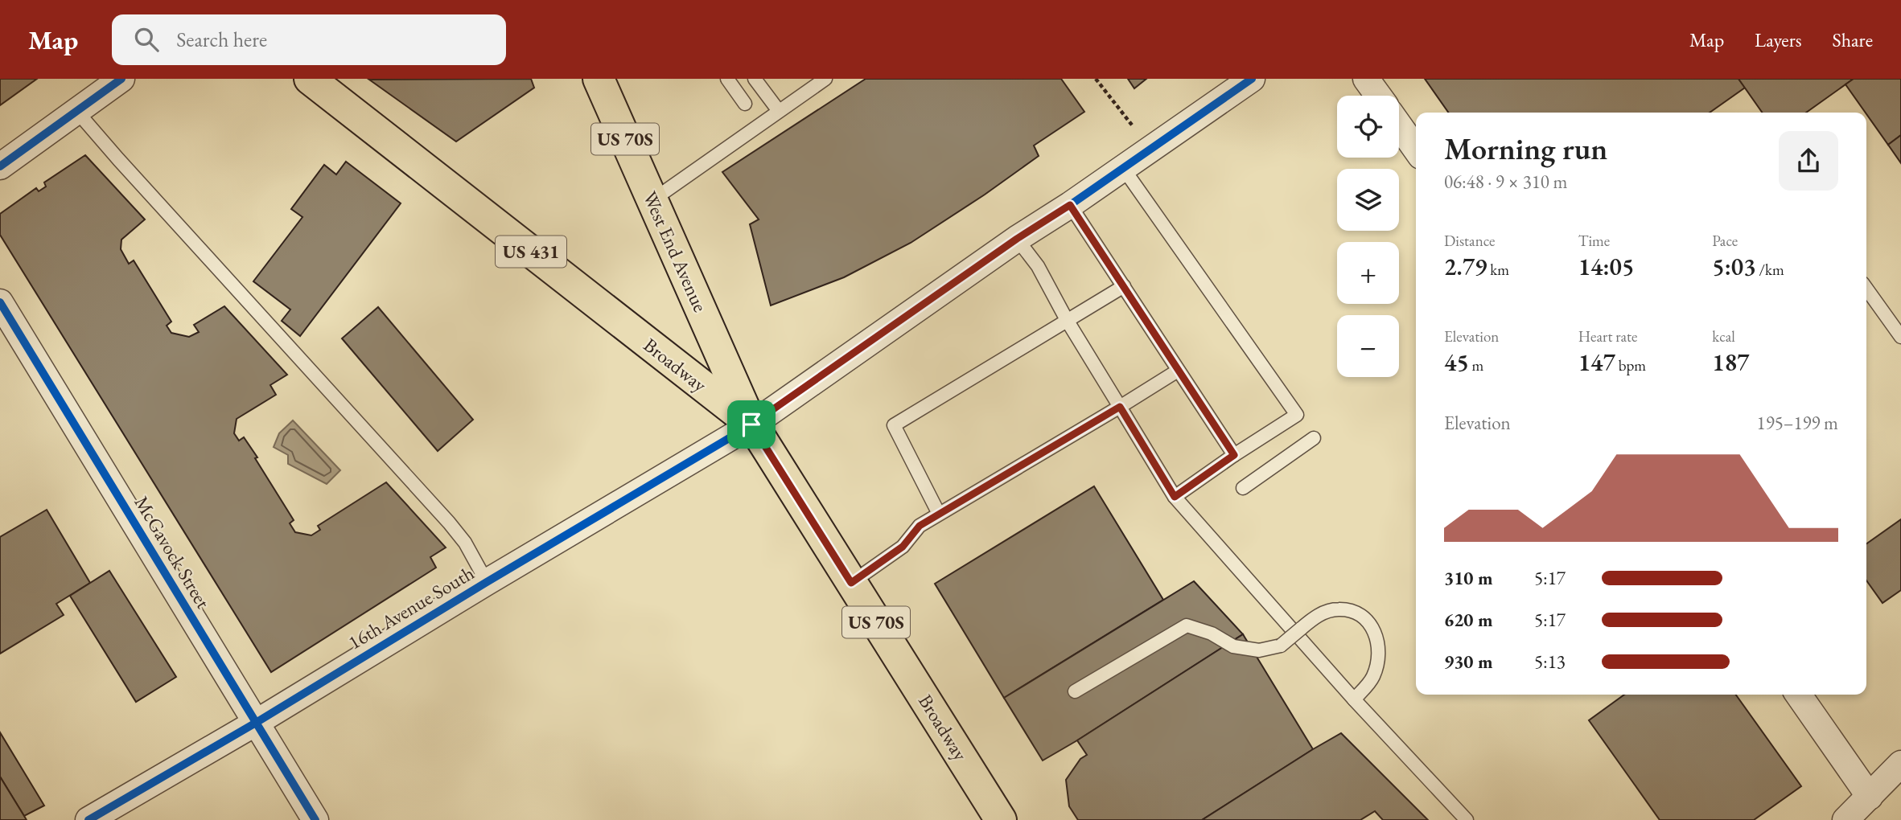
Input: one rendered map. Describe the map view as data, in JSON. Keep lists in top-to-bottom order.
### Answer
{
  "streets": {
    "main road": [
      "US 70S",
      "US 431",
      "West End Avenue",
      "Broadway"
    ],
    "street": ["McGavock Street", "16th Avenue South"]
  },
  "crossings": [
    ["West End Avenue", "Broadway"],
    ["West End Avenue", "16th Avenue South"],
    ["Broadway", "16th Avenue South"],
    ["McGavock Street", "16th Avenue South"]
  ],
  "page": {
    "header": "Map",
    "search": "Search here",
    "nav": ["Map", "Layers", "Share"],
    "map_buttons": ["+", "−"],
    "heading": ["Morning run", "06:48 · 9 × 310 m"],
    "stats": [
      ["Distance", "2.79 km"],
      ["Time", "14:05"],
      ["Pace", "5:03 /km"],
      ["Elevation", "45 m"],
      ["Heart rate", "147 bpm"],
      ["kcal", "187"]
    ],
    "chart": ["Elevation", "195–199 m"],
    "list": [
      {
        "name": "310 m",
        "note": "5:17"
      },
      {
        "name": "620 m",
        "note": "5:17"
      },
      {
        "name": "930 m",
        "note": "5:13"
      }
    ]
  }
}
